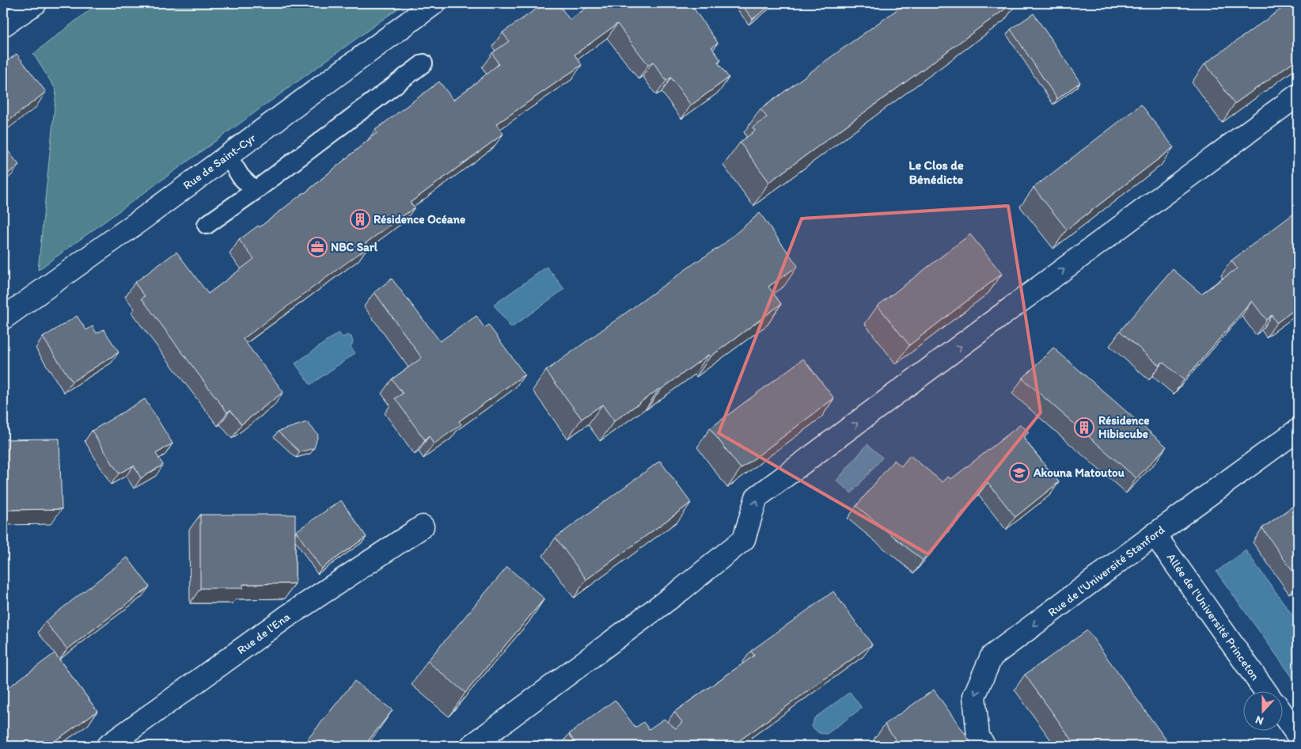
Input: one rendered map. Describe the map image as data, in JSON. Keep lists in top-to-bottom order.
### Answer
{
  "streets": {
    "street": [
      "Rue de Saint-Cyr",
      "Rue de l'Université Stanford",
      "Allée de l'Université Princeton",
      "Rue de l'Ena"
    ]
  },
  "crossings": [
    ["Rue de l'Université Stanford", "Allée de l'Université Princeton"]
  ],
  "one_way": ["Rue de l'Université Stanford"],
  "districts": ["Le Clos de Bénédicte"],
  "places": {
    "building": ["Résidence Océane", "Résidence Hibiscube"],
    "office": ["NBC Sarl"],
    "school or university": ["Akouna Matoutou"]
  },
  "north": "bottom"
}
